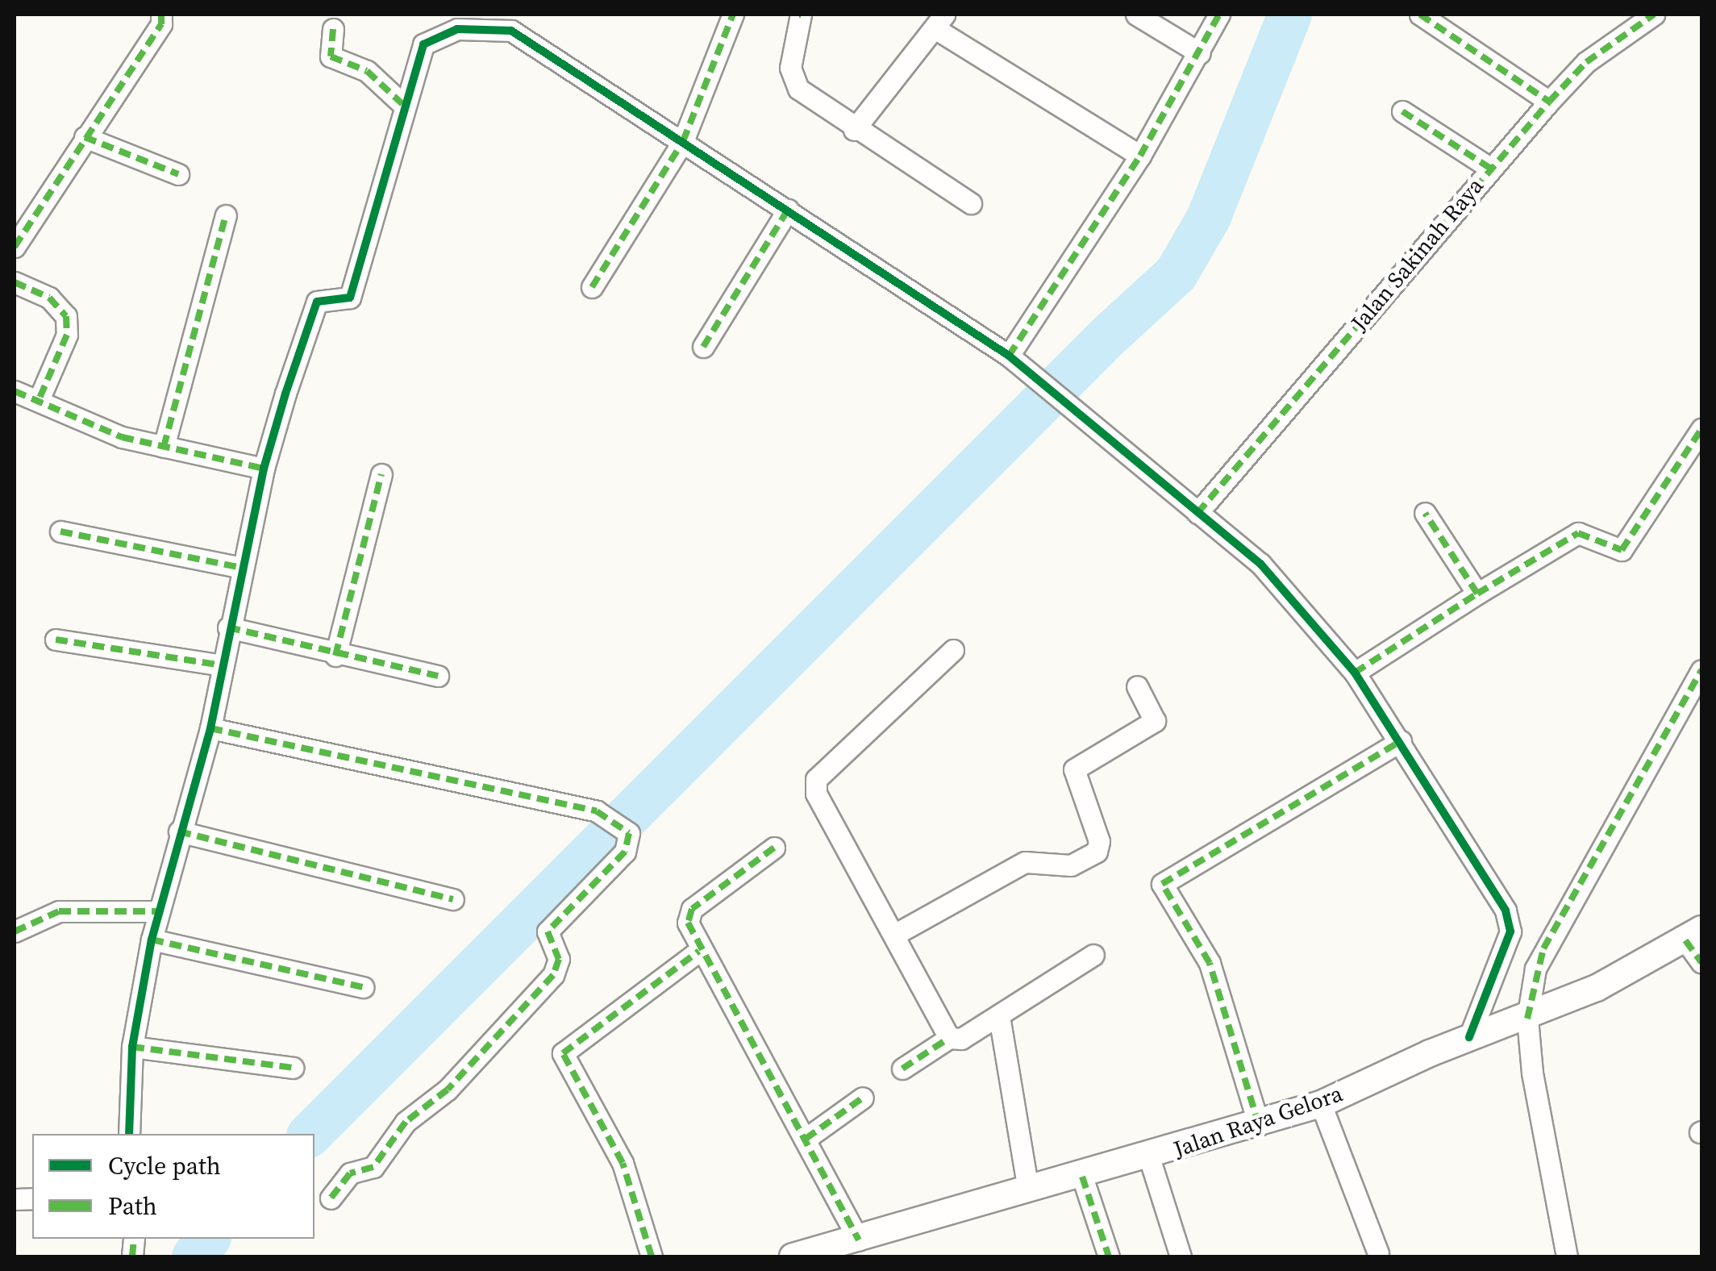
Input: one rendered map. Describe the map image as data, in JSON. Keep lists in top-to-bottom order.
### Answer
{
  "streets": {
    "street": ["Jalan Sakinah Raya", "Jalan Raya Gelora"]
  },
  "legend": ["Cycle path", "Path"]
}
